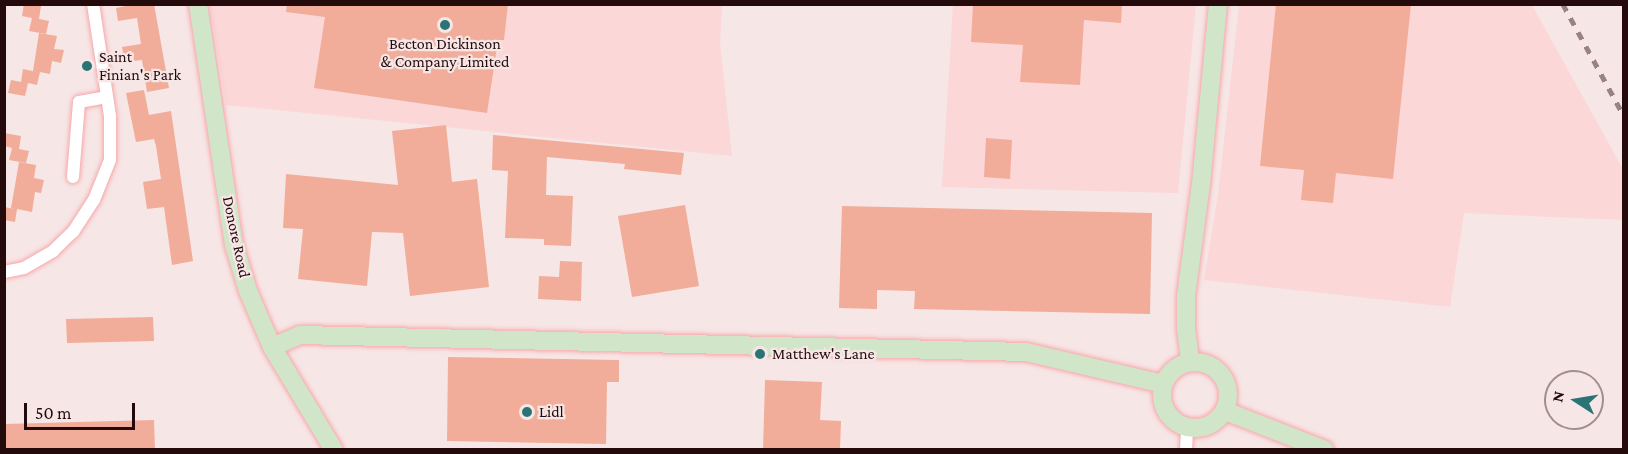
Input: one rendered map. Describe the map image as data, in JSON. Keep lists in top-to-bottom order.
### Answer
{
  "streets": {
    "street": ["Donore Road"]
  },
  "places": [
    "Becton Dickinson & Company Limited",
    "Saint Finian's Park",
    "Matthew's Lane",
    "Lidl"
  ],
  "scale_bar": "50 m",
  "north": "left"
}
